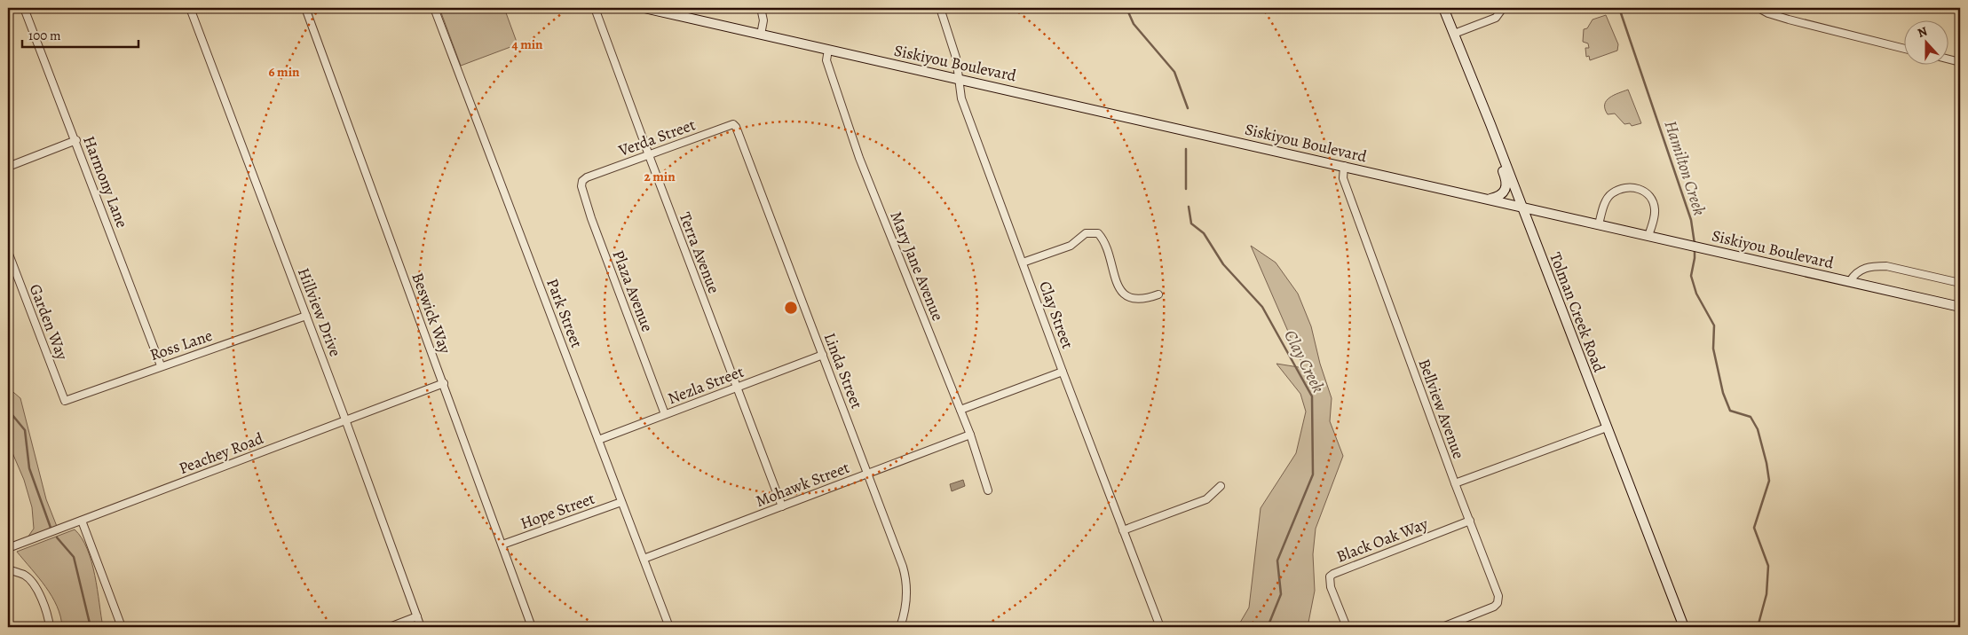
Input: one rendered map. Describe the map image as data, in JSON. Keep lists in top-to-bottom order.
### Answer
{
  "streets": {
    "main road": ["Siskiyou Boulevard", "Tolman Creek Road"],
    "street": [
      "Verda Street",
      "Harmony Lane",
      "Terra Avenue",
      "Mary Jane Avenue",
      "Plaza Avenue",
      "Hillview Drive",
      "Beswick Way",
      "Park Street",
      "Clay Street",
      "Garden Way",
      "Ross Lane",
      "Linda Street",
      "Nezla Street",
      "Bellview Avenue",
      "Peachey Road",
      "Mohawk Street",
      "Hope Street",
      "Black Oak Way"
    ]
  },
  "crossings": [
    ["Siskiyou Boulevard", "Mary Jane Avenue"],
    ["Siskiyou Boulevard", "Tolman Creek Road"],
    ["Siskiyou Boulevard", "Clay Street"],
    ["Siskiyou Boulevard", "Bellview Avenue"],
    ["Verda Street", "Terra Avenue"],
    ["Verda Street", "Plaza Avenue"],
    ["Verda Street", "Linda Street"],
    ["Harmony Lane", "Ross Lane"],
    ["Terra Avenue", "Nezla Street"],
    ["Terra Avenue", "Mohawk Street"],
    ["Mary Jane Avenue", "Mohawk Street"],
    ["Plaza Avenue", "Nezla Street"],
    ["Hillview Drive", "Ross Lane"],
    ["Hillview Drive", "Peachey Road"],
    ["Beswick Way", "Peachey Road"],
    ["Beswick Way", "Hope Street"],
    ["Park Street", "Nezla Street"],
    ["Park Street", "Mohawk Street"],
    ["Park Street", "Hope Street"],
    ["Garden Way", "Ross Lane"],
    ["Linda Street", "Nezla Street"],
    ["Linda Street", "Mohawk Street"],
    ["Bellview Avenue", "Black Oak Way"]
  ],
  "water": ["Hamilton Creek", "Clay Creek"],
  "scale_bar": "100 m",
  "north": "top",
  "rings": ["4 min", "6 min", "2 min"]
}
